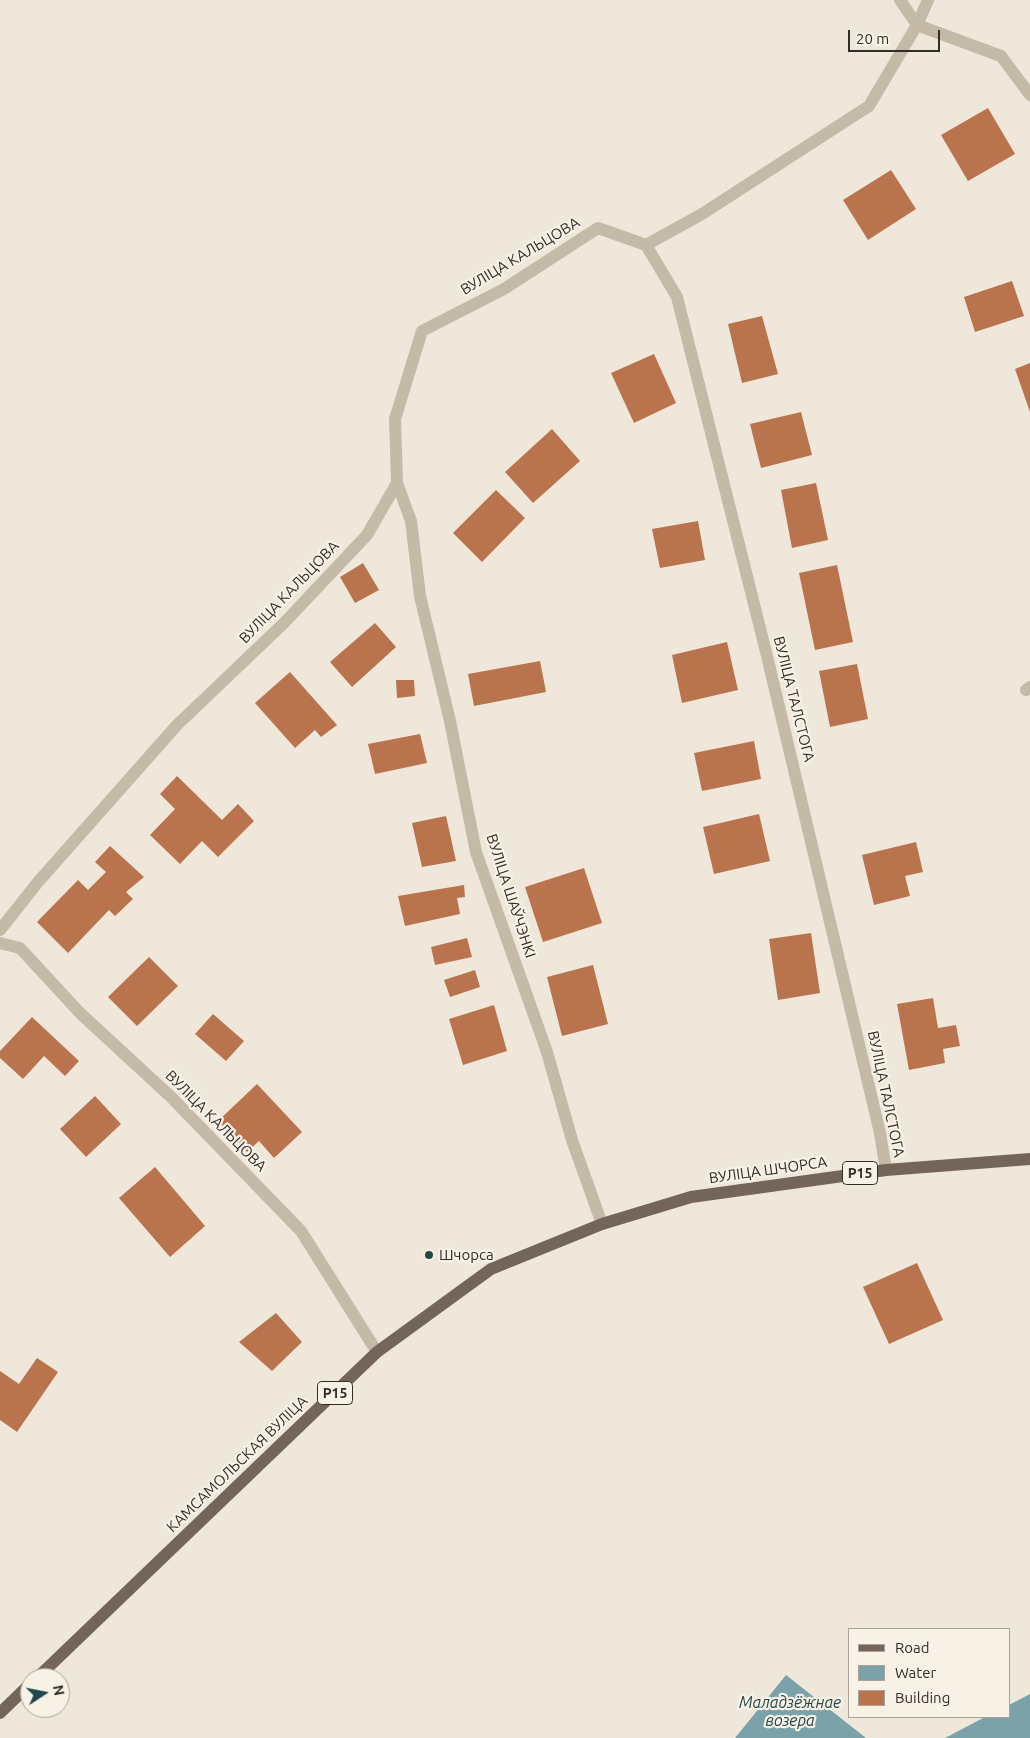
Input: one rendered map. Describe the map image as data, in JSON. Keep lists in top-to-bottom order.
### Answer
{
  "streets": {
    "main road": ["ВУЛІЦА ШЧОРСА", "Р15", "КАМСАМОЛЬСКАЯ ВУЛІЦА"],
    "street": ["ВУЛІЦА КАЛЬЦОВА", "ВУЛІЦА ТАЛСТОГА", "ВУЛІЦА ШАЎЧЭНКІ"]
  },
  "crossings": [
    ["ВУЛІЦА КАЛЬЦОВА", "ВУЛІЦА ТАЛСТОГА"],
    ["ВУЛІЦА КАЛЬЦОВА", "ВУЛІЦА ШАЎЧЭНКІ"],
    ["ВУЛІЦА КАЛЬЦОВА", "КАМСАМОЛЬСКАЯ ВУЛІЦА"],
    ["ВУЛІЦА ТАЛСТОГА", "ВУЛІЦА ШЧОРСА"],
    ["ВУЛІЦА ШАЎЧЭНКІ", "КАМСАМОЛЬСКАЯ ВУЛІЦА"],
    ["ВУЛІЦА ШЧОРСА", "КАМСАМОЛЬСКАЯ ВУЛІЦА"]
  ],
  "water": ["Маладзёжнае возера"],
  "places": ["Шчорса"],
  "legend": ["Road", "Water", "Building"],
  "scale_bar": "20 m",
  "north": "right"
}
